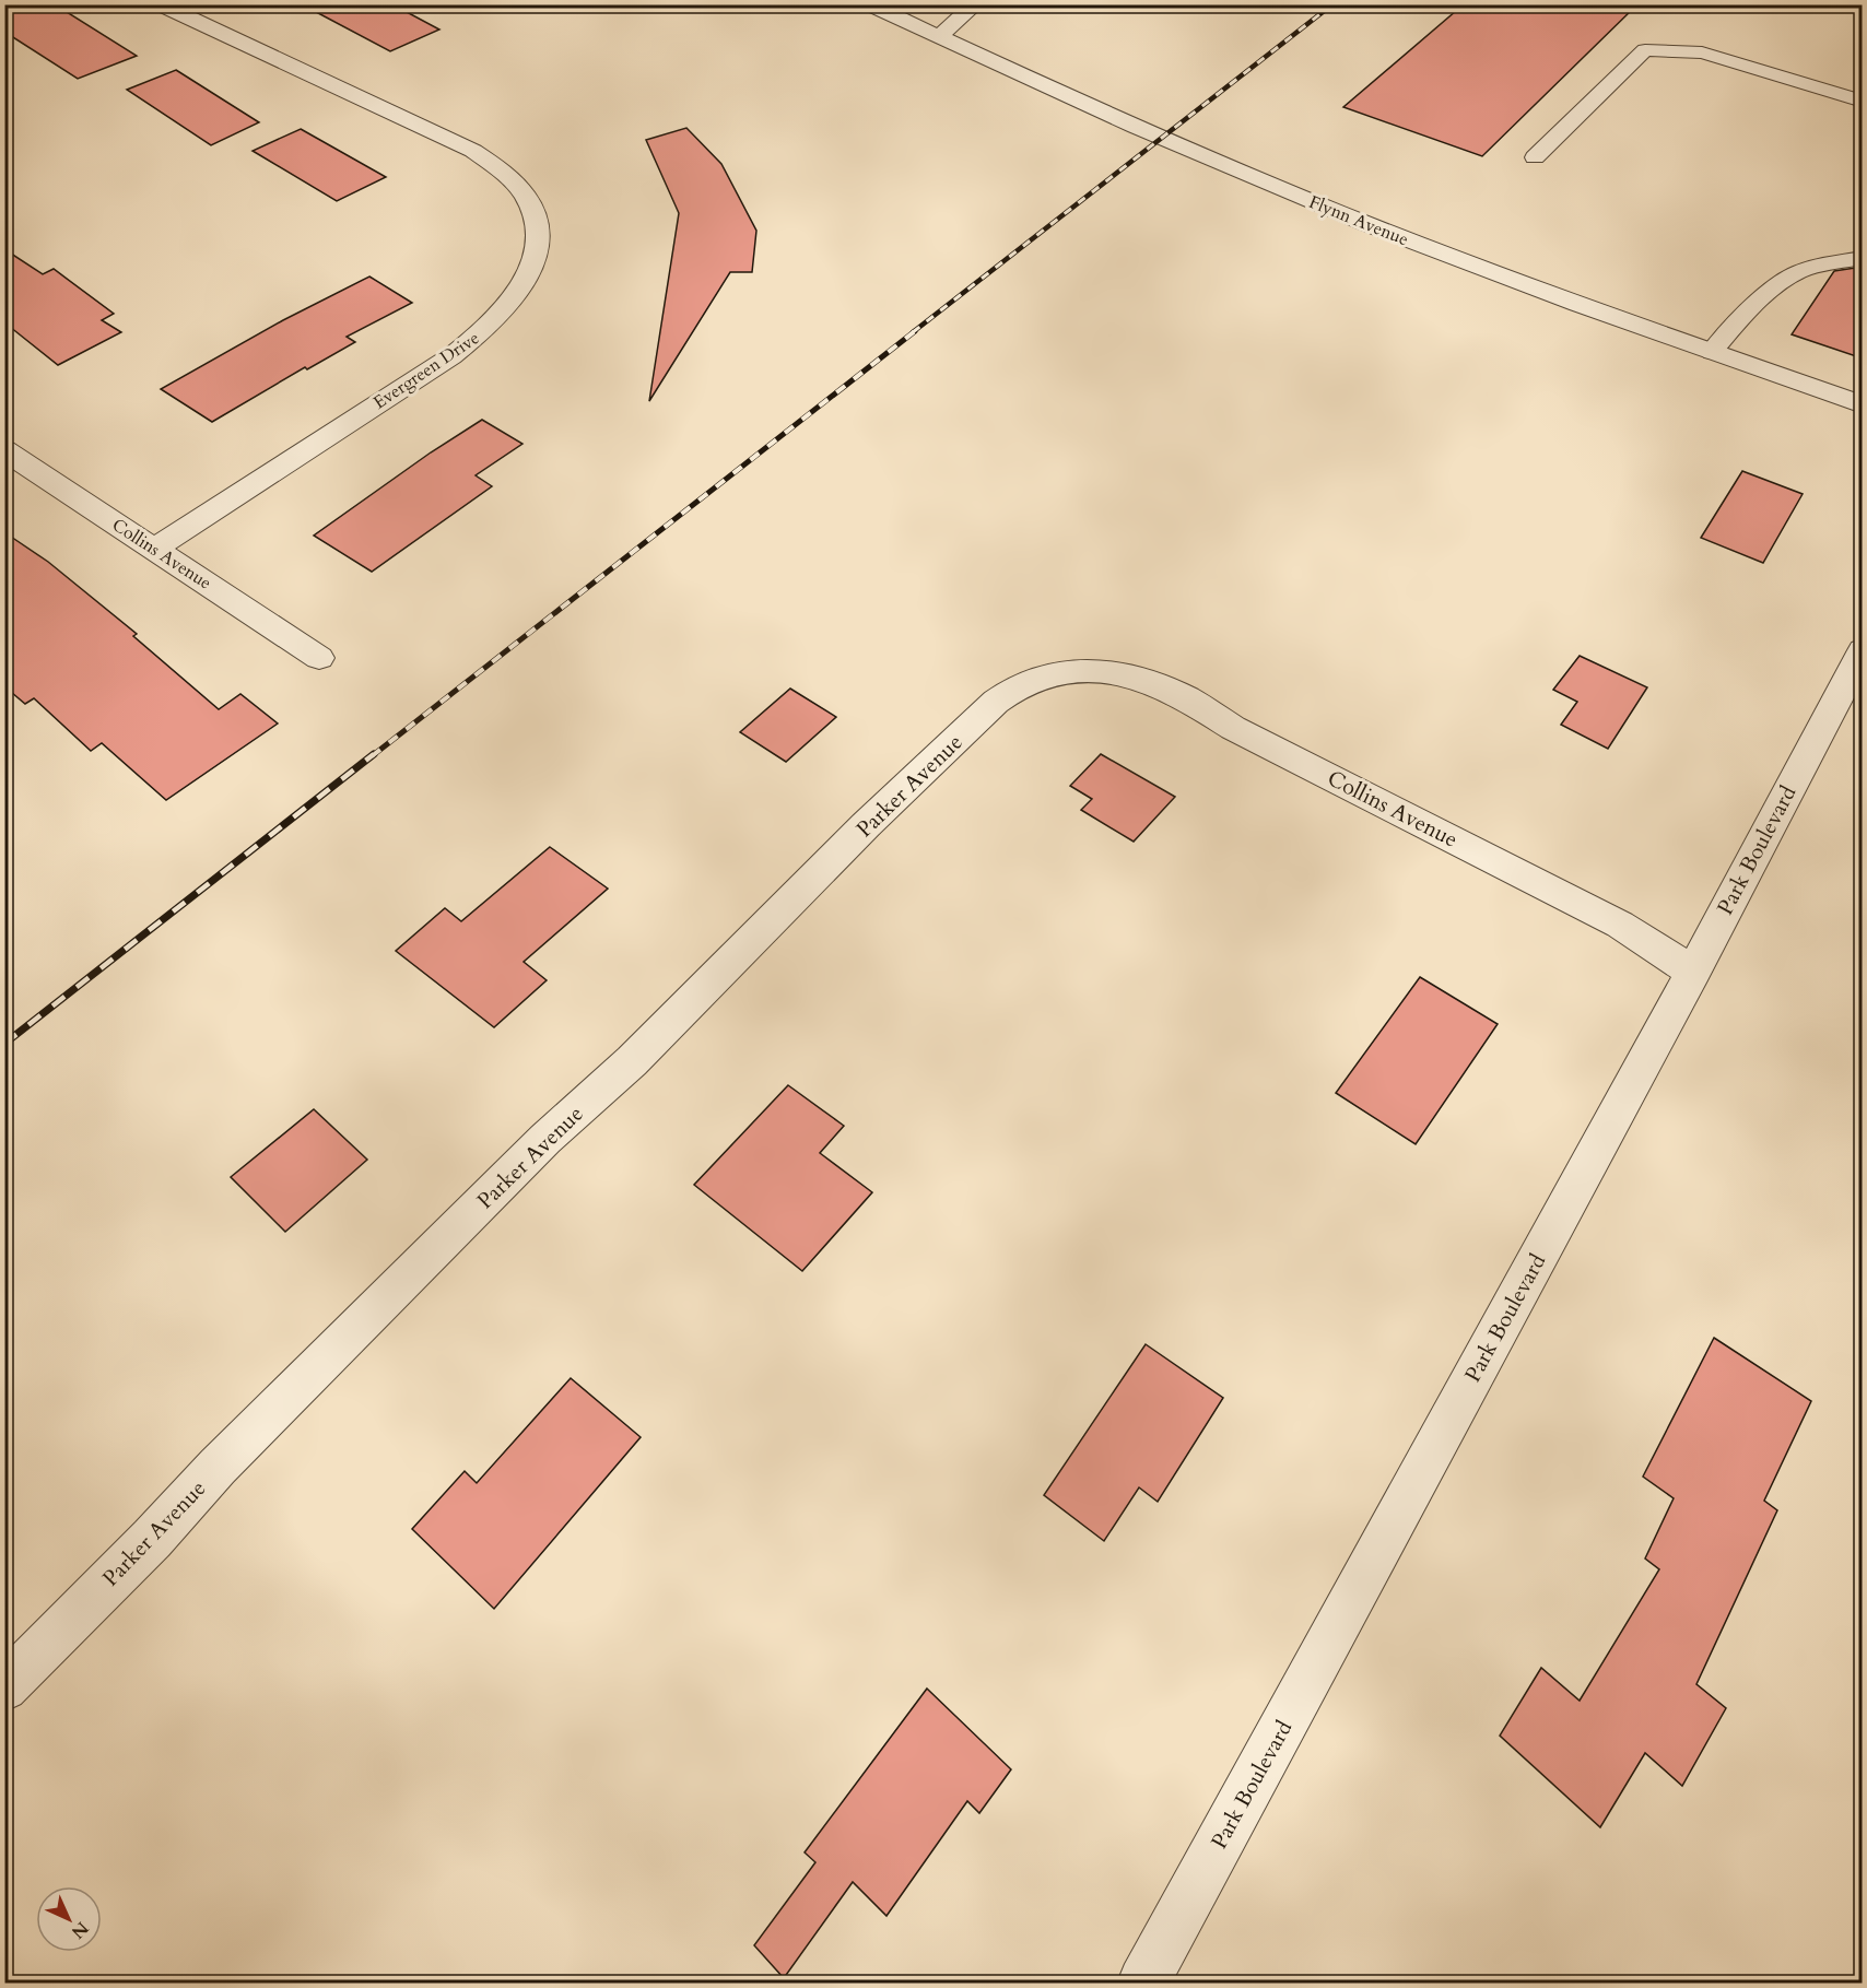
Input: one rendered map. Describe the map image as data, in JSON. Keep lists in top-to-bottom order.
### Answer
{
  "streets": {
    "street": [
      "Flynn Avenue",
      "Evergreen Drive",
      "Collins Avenue",
      "Parker Avenue",
      "Park Boulevard"
    ]
  },
  "crossings": [
    ["Evergreen Drive", "Collins Avenue"],
    ["Collins Avenue", "Parker Avenue"],
    ["Collins Avenue", "Park Boulevard"]
  ],
  "north": "bottom right"
}
